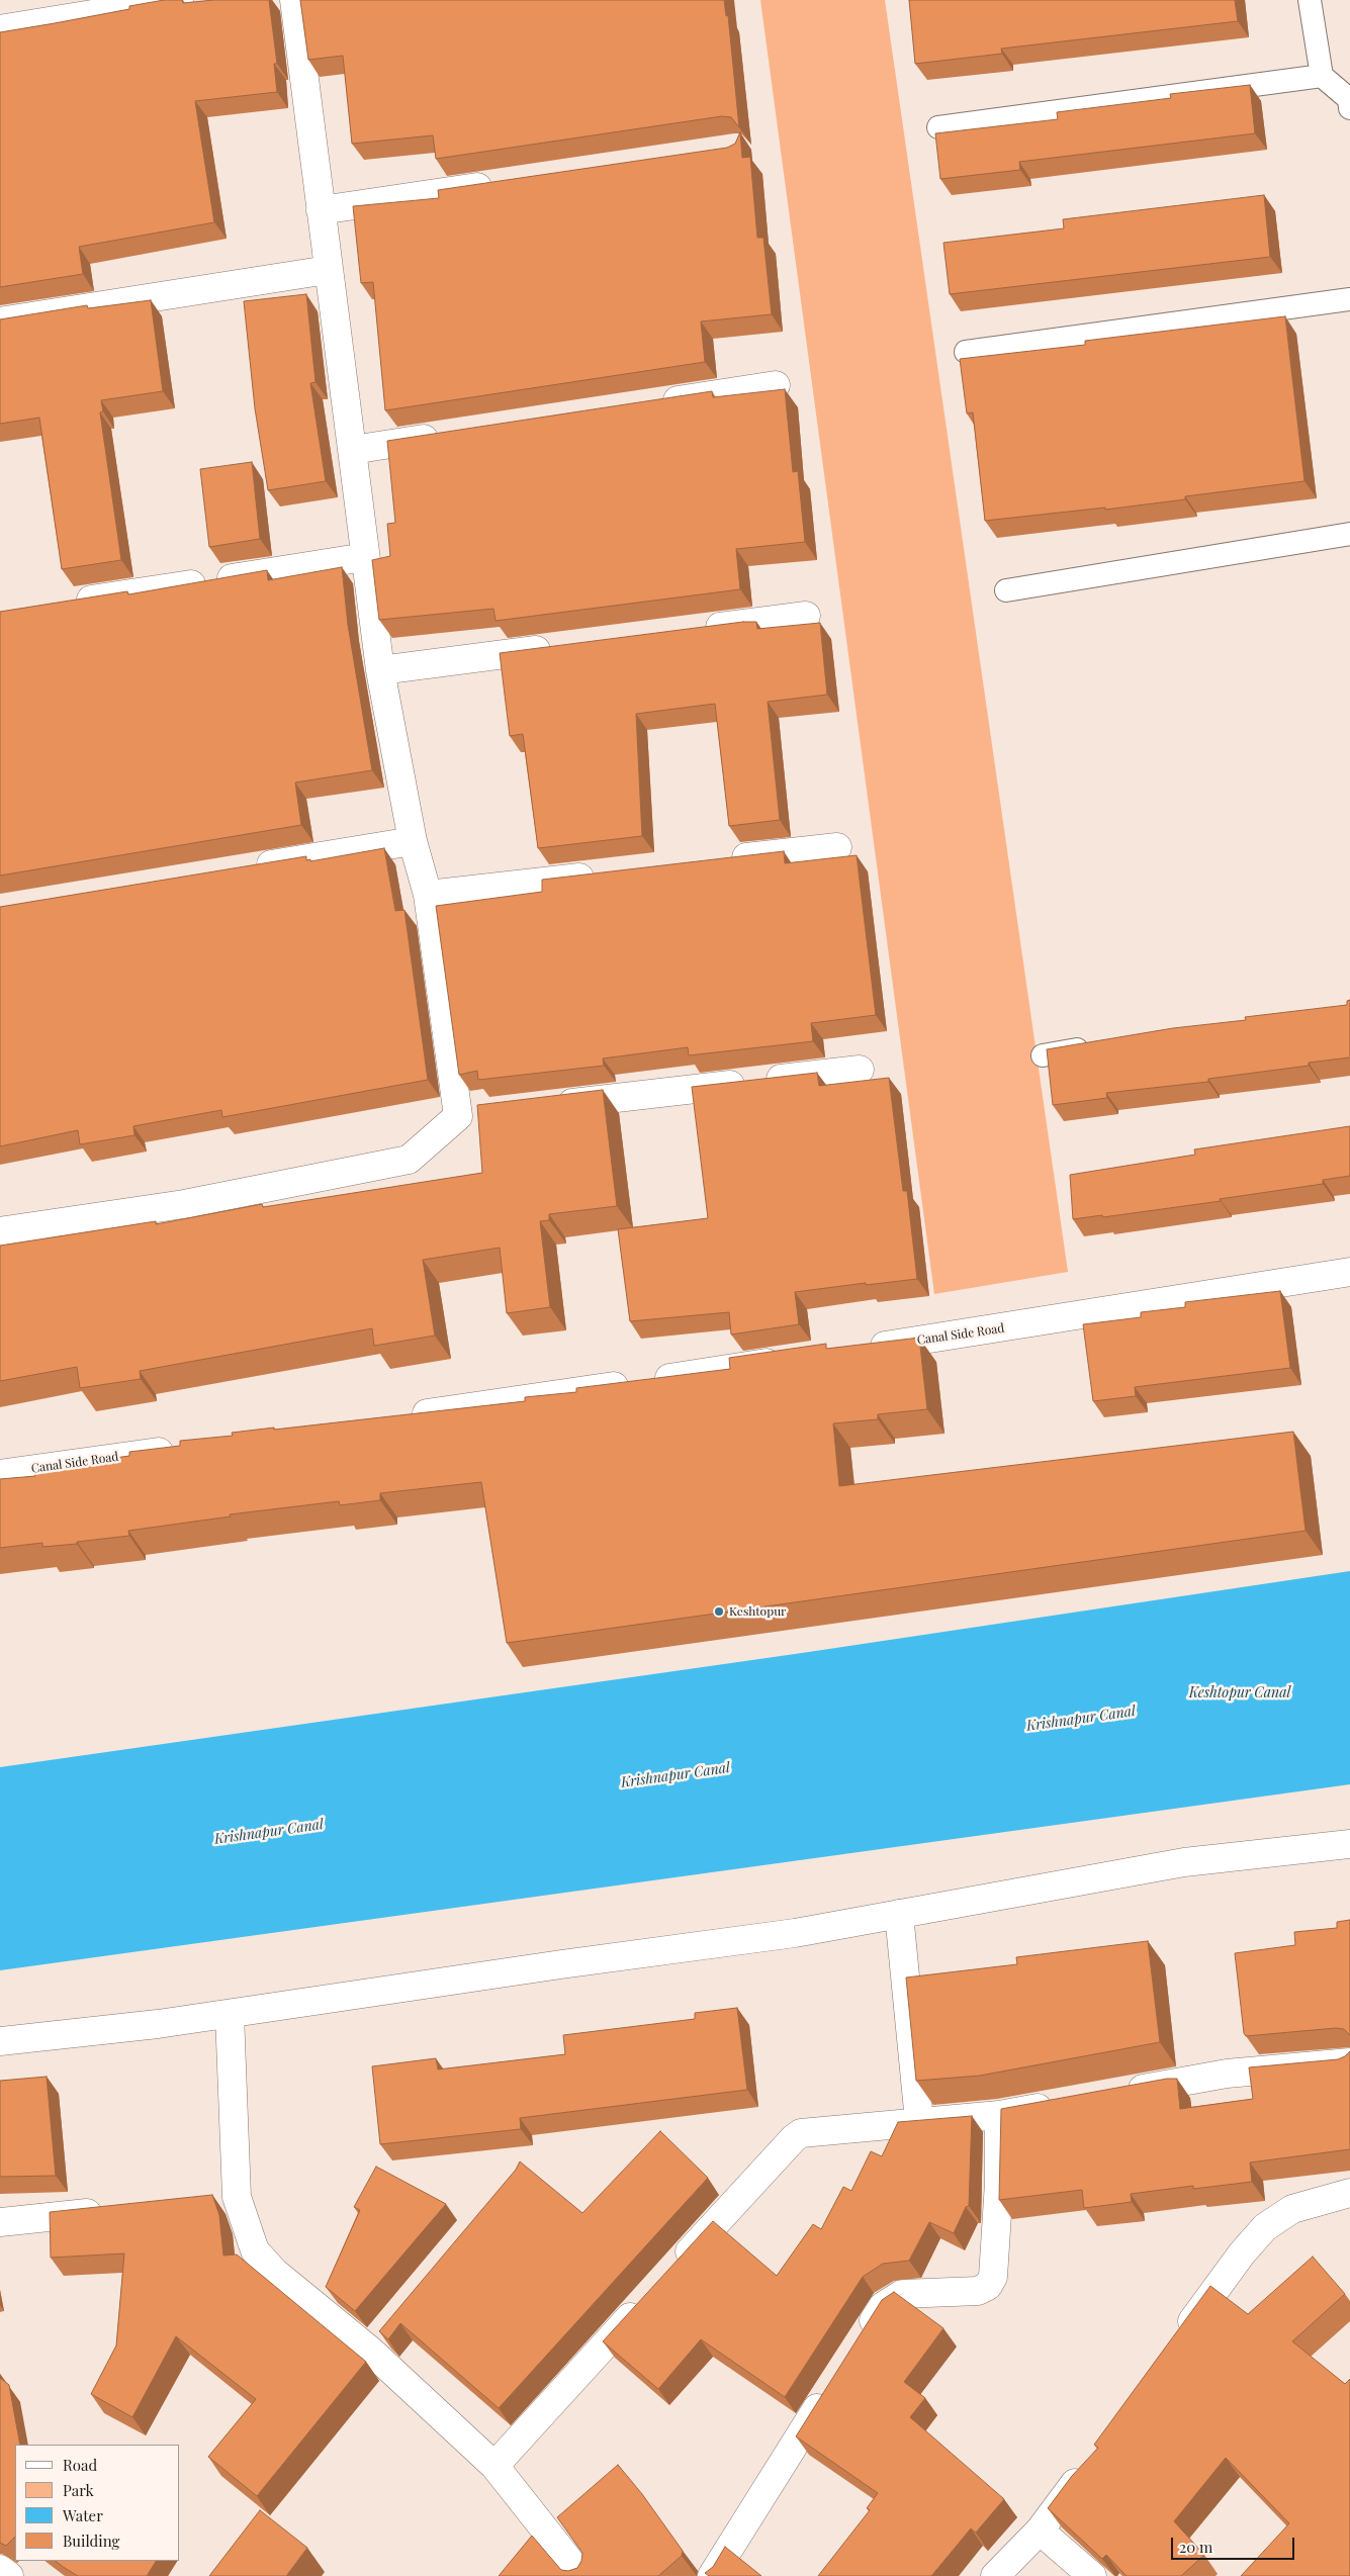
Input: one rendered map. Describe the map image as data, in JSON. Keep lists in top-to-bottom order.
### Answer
{
  "streets": {
    "street": ["Canal Side Road"]
  },
  "water": ["Keshtopur Canal", "Krishnapur Canal"],
  "places": ["Keshtopur"],
  "legend": [
    "Road",
    "Park",
    "Water",
    "Building"
  ],
  "scale_bar": "20 m"
}
